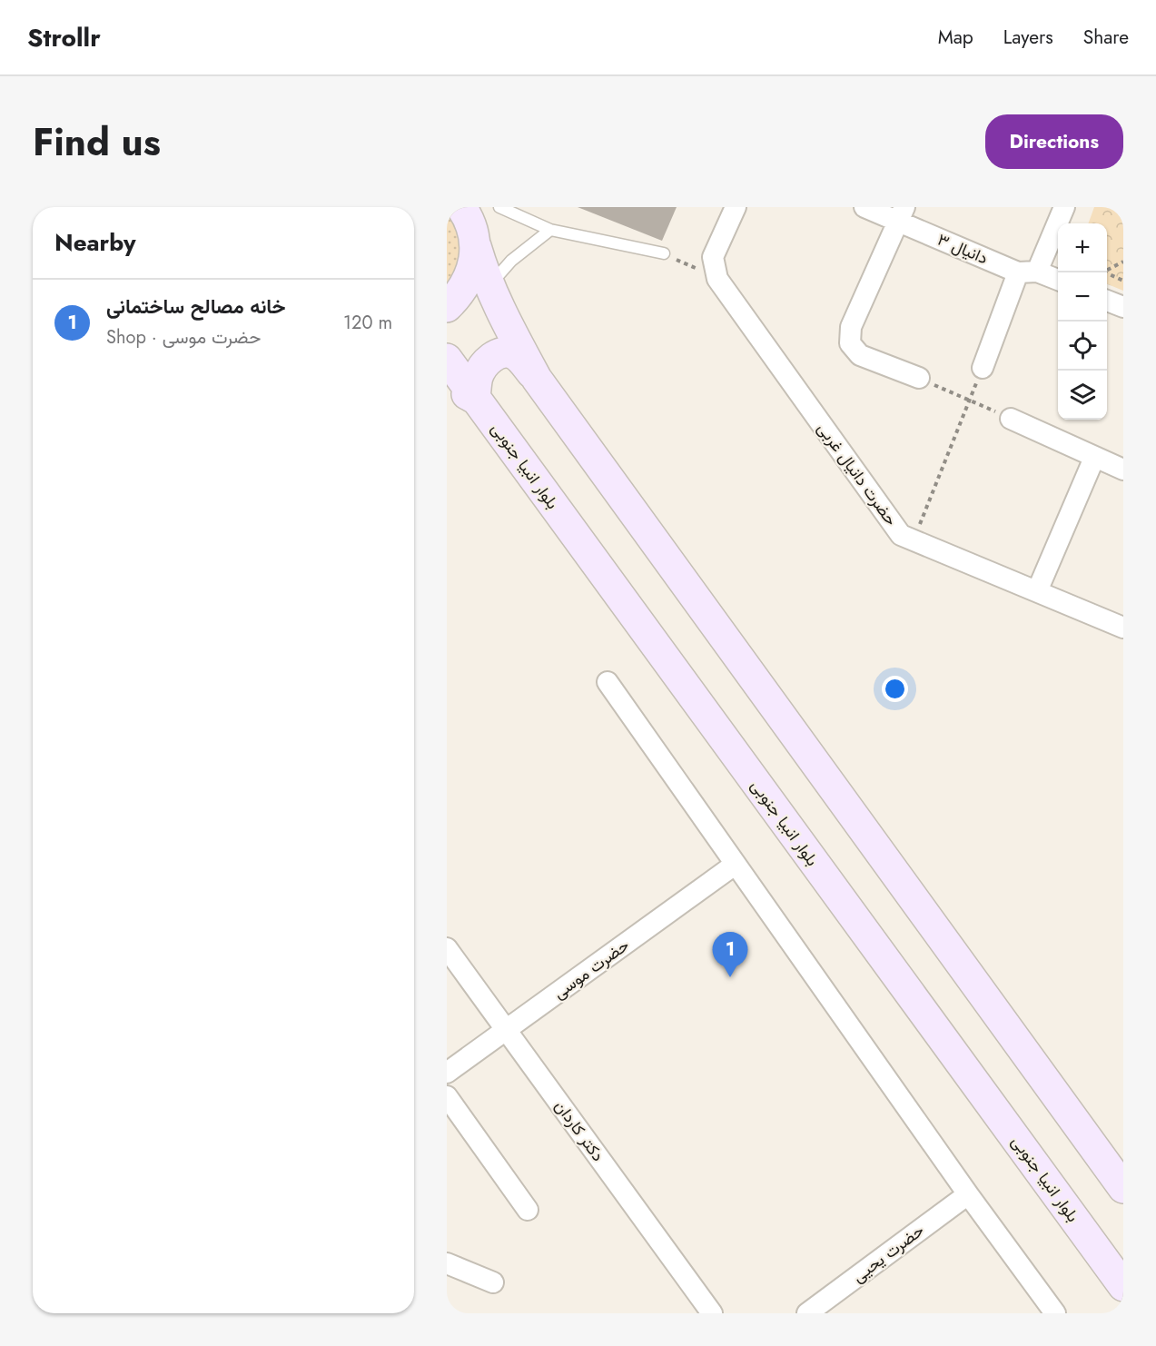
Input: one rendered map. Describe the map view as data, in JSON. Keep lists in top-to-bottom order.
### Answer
{
  "streets": {
    "street": [
      "دانیال ۳",
      "بلوار انبیا جنوبی",
      "حضرت دانیال غربی",
      "حضرت موسی",
      "دکتر کاردان",
      "حضرت یحیی"
    ]
  },
  "crossings": [
    ["حضرت موسی", "دکتر کاردان"]
  ],
  "page": {
    "header": "Strollr",
    "nav": ["Map", "Layers", "Share"],
    "title": "Find us",
    "buttons": "Directions",
    "heading": "Nearby",
    "map_buttons": ["+", "−"],
    "list": [
      {
        "mark": "1",
        "name": "خانه مصالح ساختمانی",
        "note": "Shop · حضرت موسی",
        "value": "120 m"
      }
    ],
    "pins": "1"
  }
}
